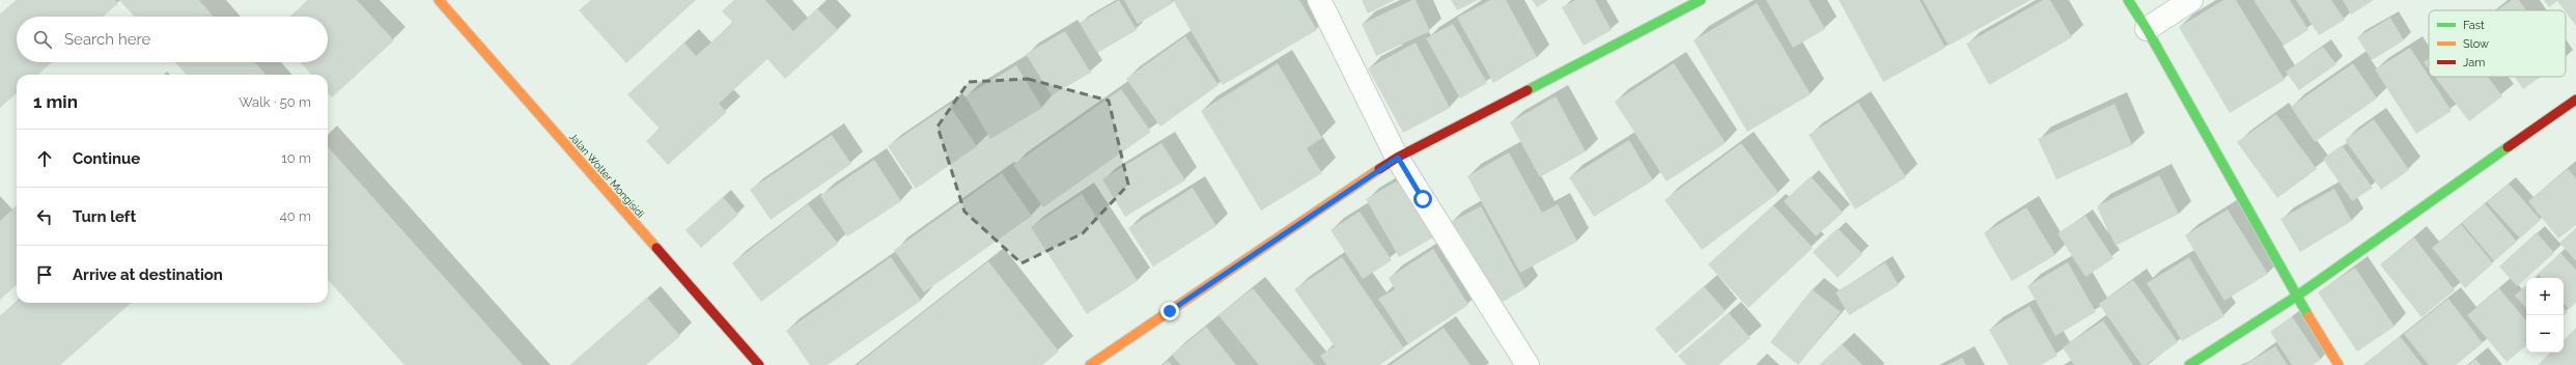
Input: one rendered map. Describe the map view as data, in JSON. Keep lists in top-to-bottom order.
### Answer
{
  "streets": {
    "street": ["Jalan Wolter Mongisidi"]
  },
  "legend": ["Fast", "Slow", "Jam"],
  "page": {
    "search": "Search here",
    "heading": ["1 min", "Walk · 50 m"],
    "list": [
      ["Continue", "10 m"],
      ["Turn left", "40 m"],
      "Arrive at destination"
    ],
    "map_buttons": ["+", "−"]
  }
}
